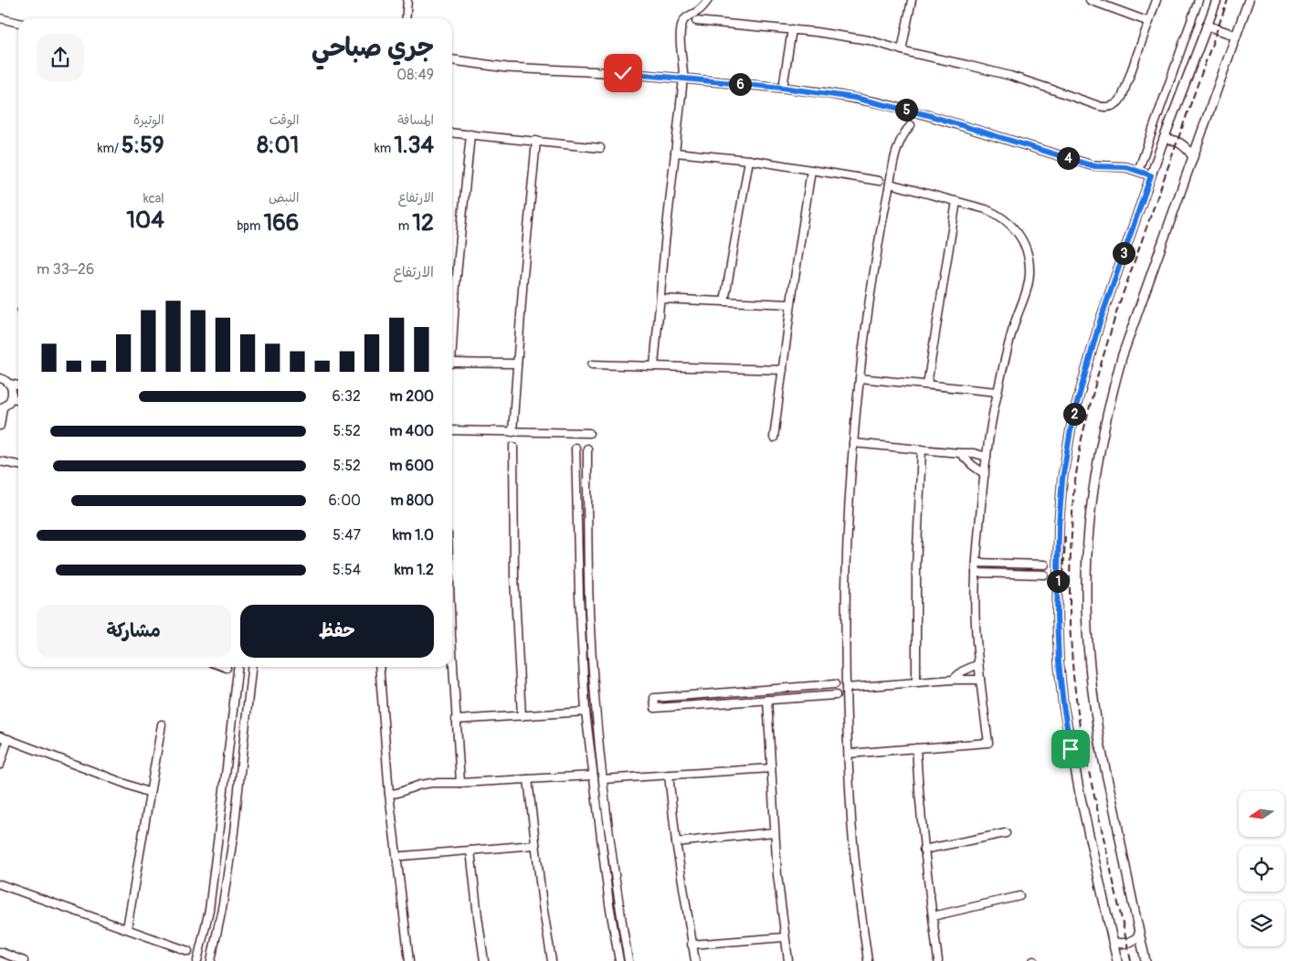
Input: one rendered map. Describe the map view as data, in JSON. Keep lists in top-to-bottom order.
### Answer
{
  "north": "left",
  "page": {
    "heading": ["جري صباحي", "08:49"],
    "pins": [
      "6",
      "5",
      "4",
      "3",
      "2",
      "1"
    ],
    "stats": [
      ["المسافة", "1.34 km"],
      ["الوقت", "8:01"],
      ["الوتيرة", "5:59 /km"],
      ["الارتفاع", "12 m"],
      ["النبض", "166 bpm"],
      ["kcal", "104"]
    ],
    "chart": ["الارتفاع", "26–33 m"],
    "list": [
      {
        "name": "200 m",
        "note": "6:32"
      },
      {
        "name": "400 m",
        "note": "5:52"
      },
      {
        "name": "600 m",
        "note": "5:52"
      },
      {
        "name": "800 m",
        "note": "6:00"
      },
      {
        "name": "1.0 km",
        "note": "5:47"
      },
      {
        "name": "1.2 km",
        "note": "5:54"
      }
    ],
    "buttons": ["حفظ", "مشاركة"]
  }
}
